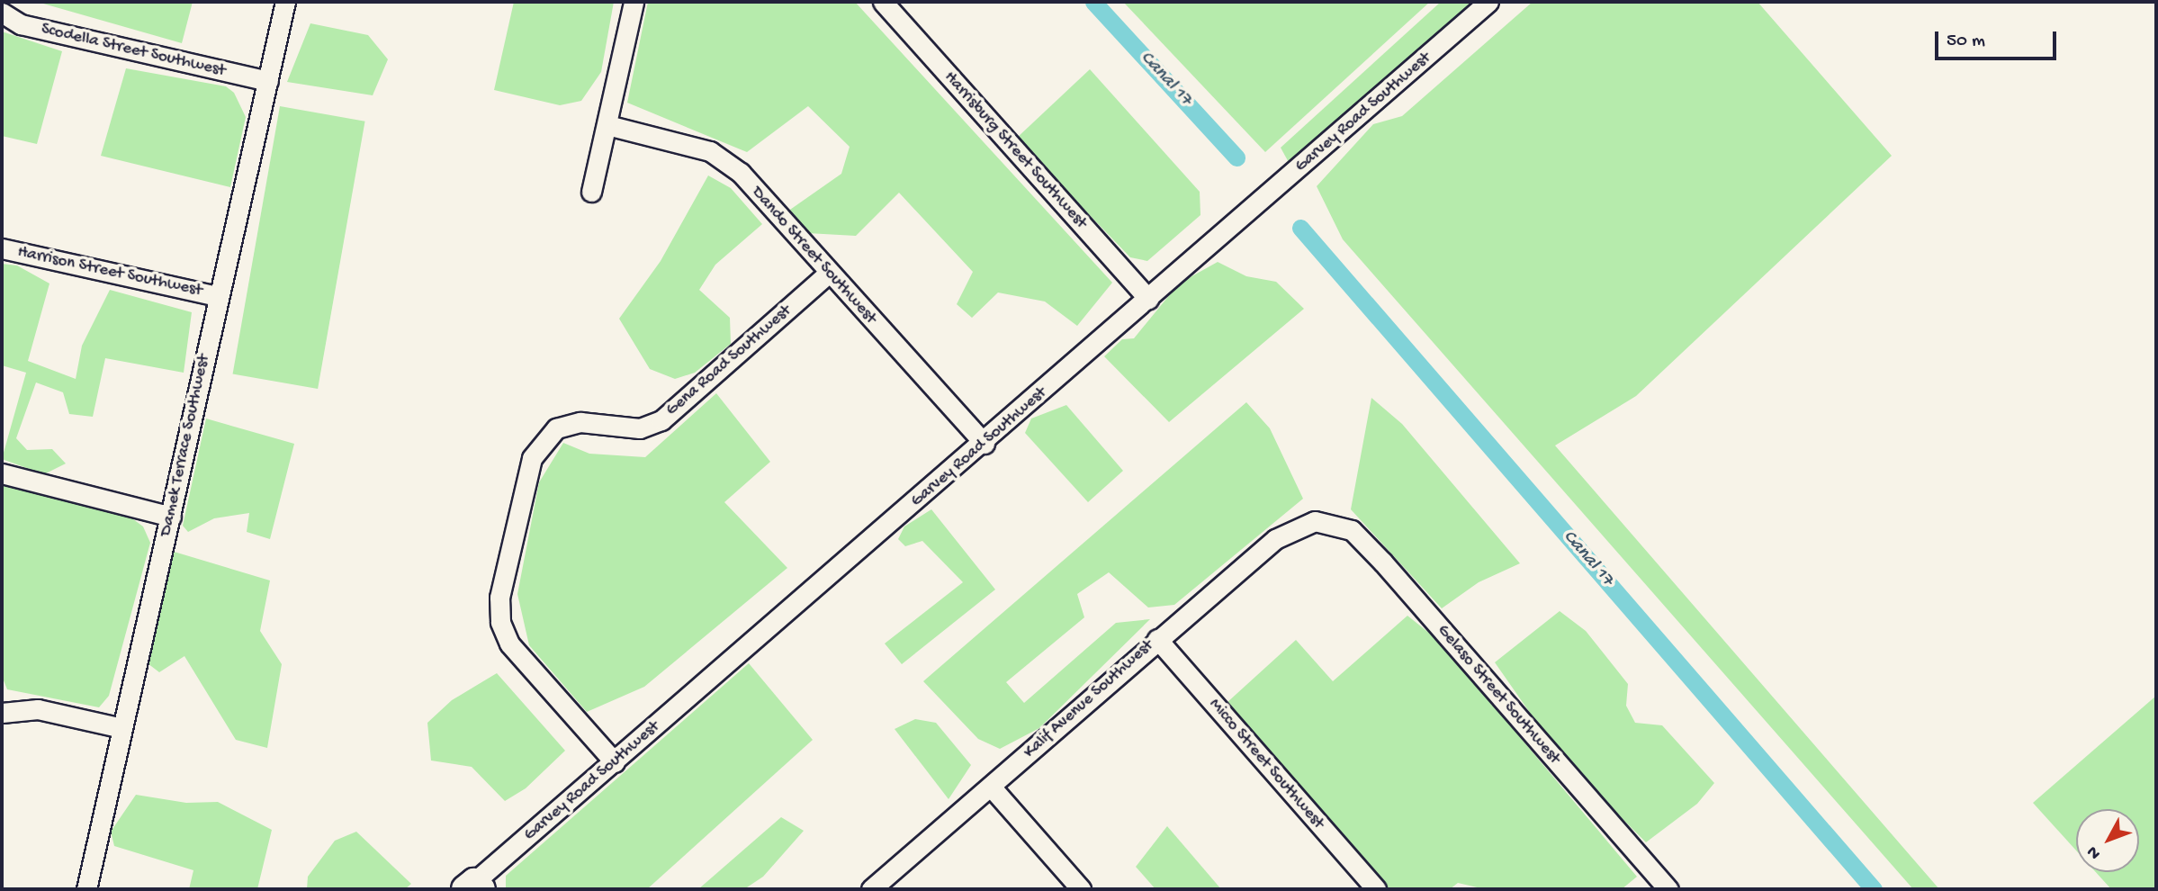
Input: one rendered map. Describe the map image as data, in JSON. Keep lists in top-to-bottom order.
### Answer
{
  "streets": {
    "street": [
      "Scodella Street Southwest",
      "Garvey Road Southwest",
      "Harrisburg Street Southwest",
      "Dando Street Southwest",
      "Harrison Street Southwest",
      "Gena Road Southwest",
      "Damek Terrace Southwest",
      "Gelaso Street Southwest",
      "Kalif Avenue Southwest",
      "Micco Street Southwest"
    ]
  },
  "crossings": [
    ["Scodella Street Southwest", "Damek Terrace Southwest"],
    ["Garvey Road Southwest", "Harrisburg Street Southwest"],
    ["Garvey Road Southwest", "Dando Street Southwest"],
    ["Garvey Road Southwest", "Gena Road Southwest"],
    ["Dando Street Southwest", "Gena Road Southwest"],
    ["Harrison Street Southwest", "Damek Terrace Southwest"],
    ["Gelaso Street Southwest", "Kalif Avenue Southwest"],
    ["Kalif Avenue Southwest", "Micco Street Southwest"]
  ],
  "water": ["Canal 17"],
  "scale_bar": "50 m",
  "north": "bottom left"
}
